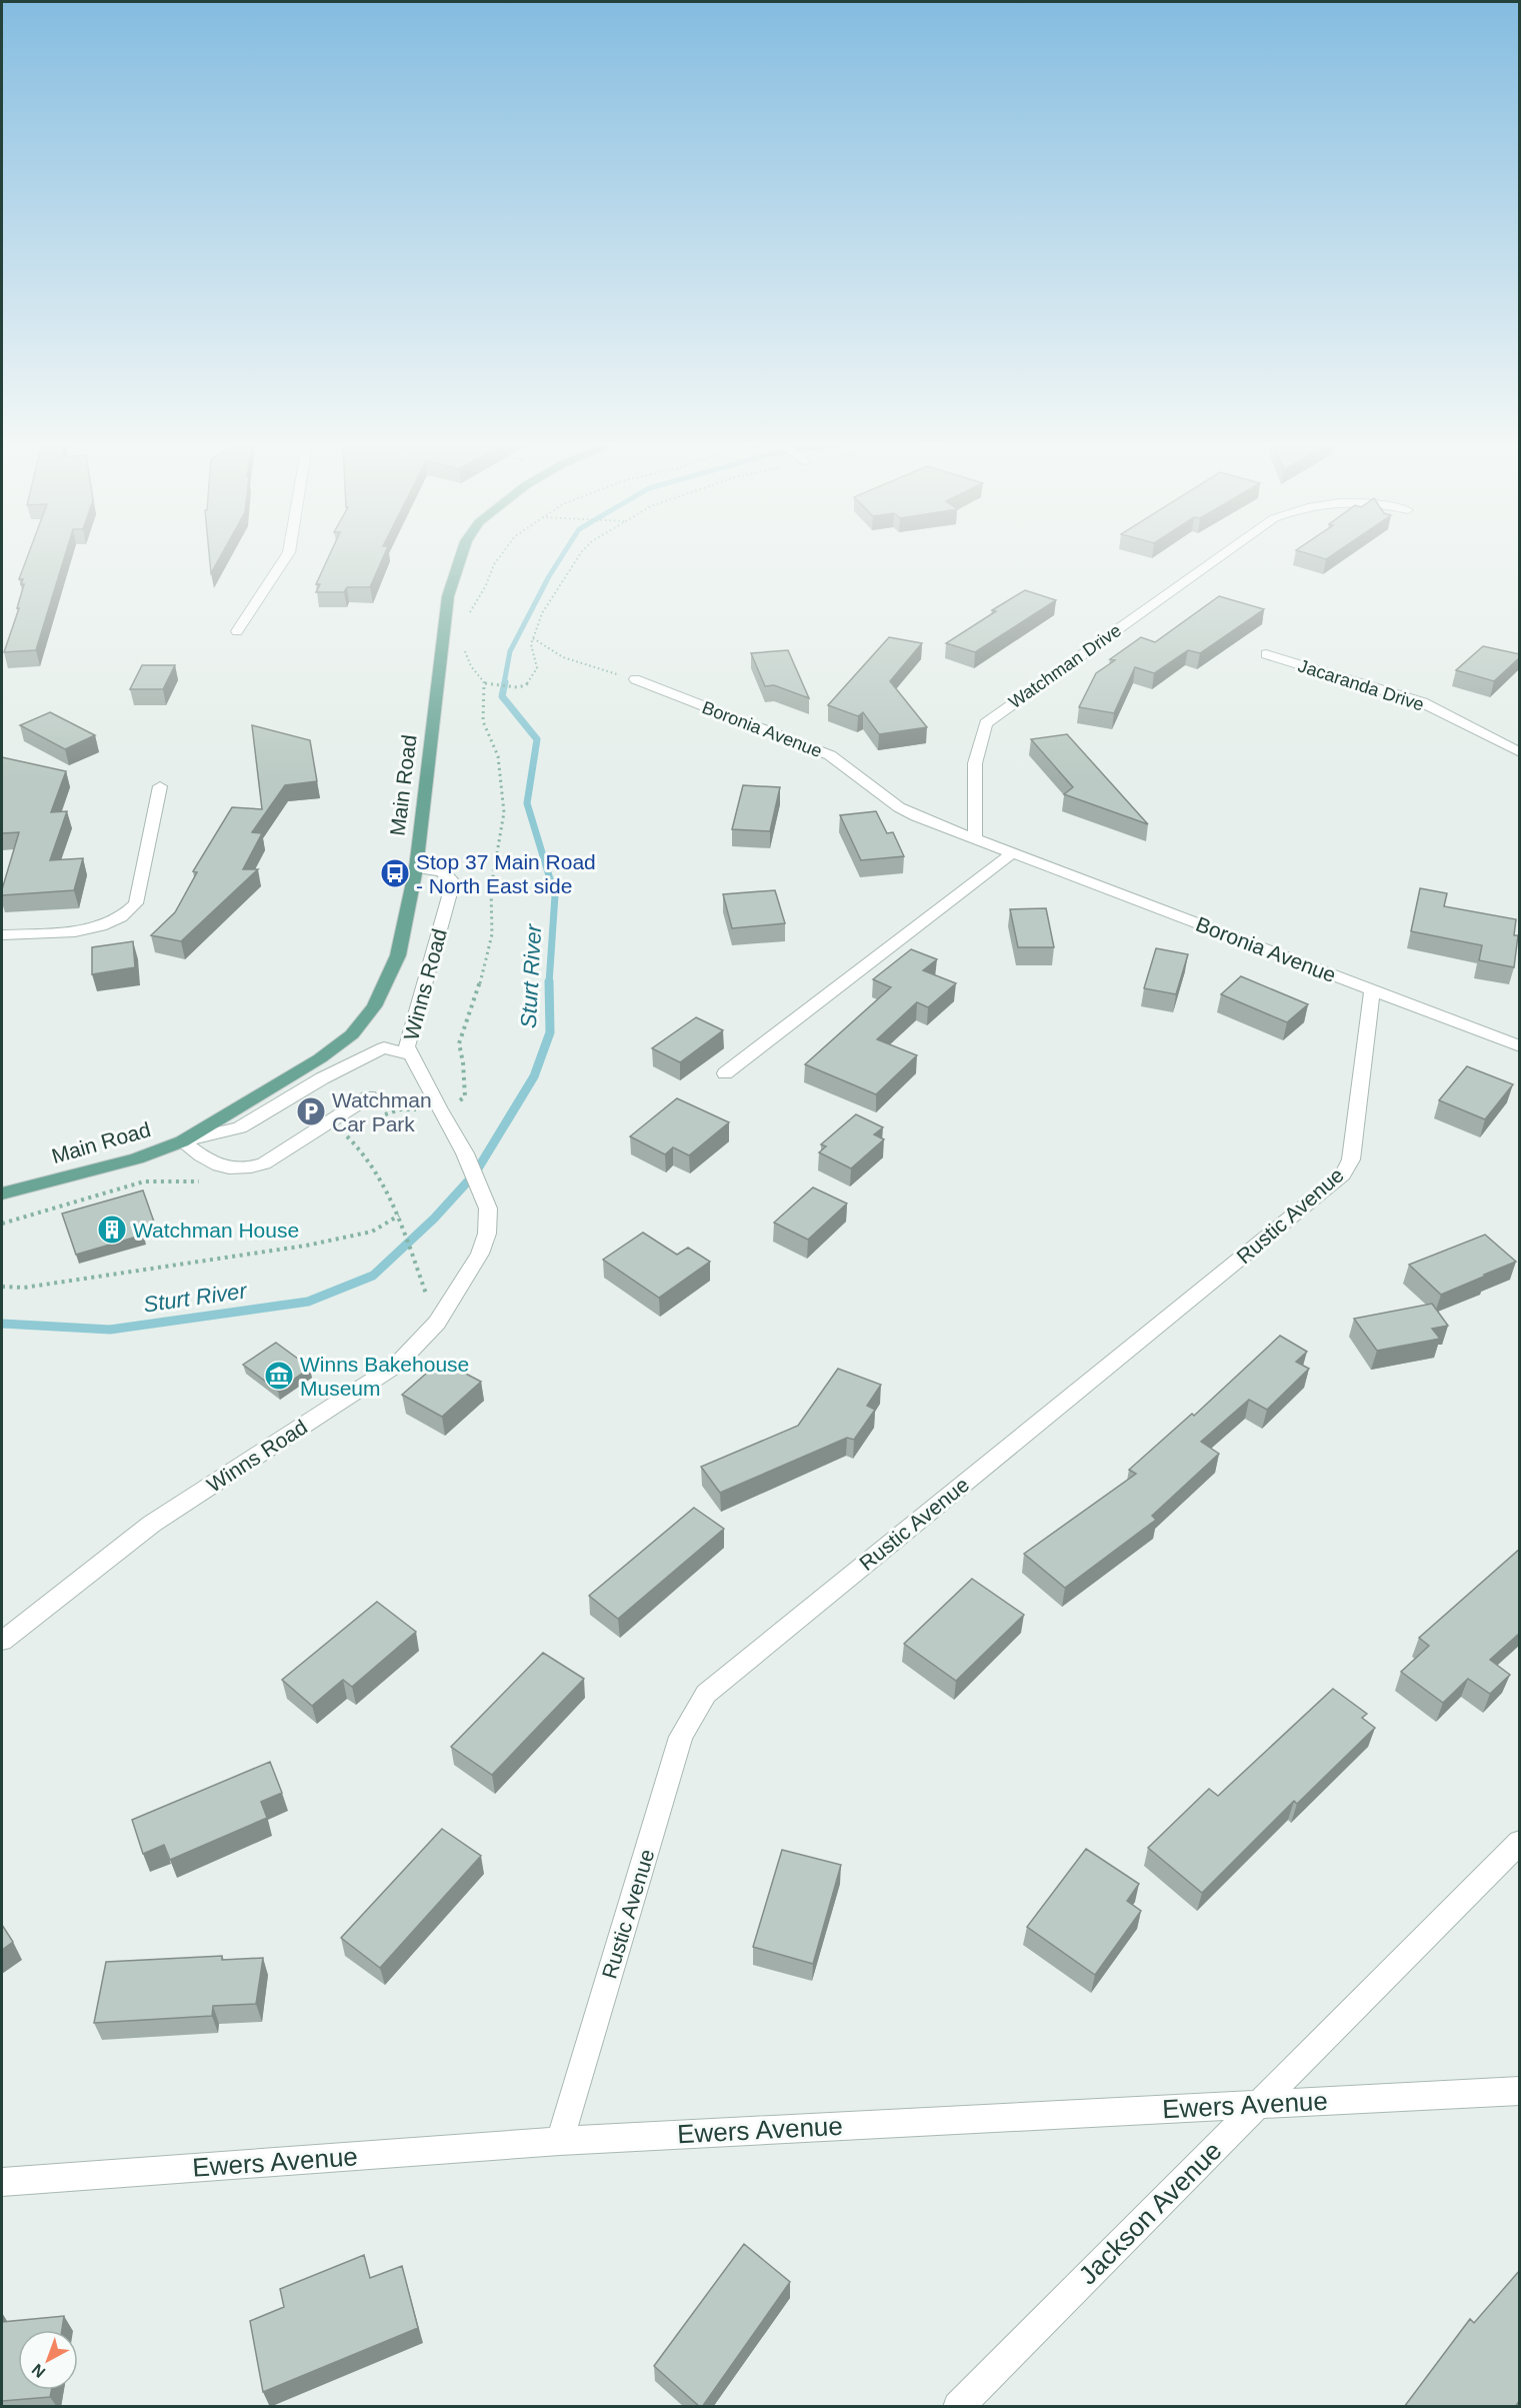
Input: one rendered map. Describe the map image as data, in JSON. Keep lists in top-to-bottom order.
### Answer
{
  "streets": {
    "main road": ["Main Road"],
    "street": [
      "Watchman Drive",
      "Jacaranda Drive",
      "Boronia Avenue",
      "Winns Road",
      "Rustic Avenue",
      "Ewers Avenue",
      "Jackson Avenue"
    ]
  },
  "crossings": [
    ["Watchman Drive", "Boronia Avenue"],
    ["Boronia Avenue", "Rustic Avenue"],
    ["Main Road", "Winns Road"],
    ["Rustic Avenue", "Ewers Avenue"],
    ["Ewers Avenue", "Jackson Avenue"]
  ],
  "water": ["Sturt River"],
  "places": {
    "bus stop": ["Stop 37 Main Road - North East side"],
    "parking": ["Watchman Car Park"],
    "building": ["Watchman House"],
    "museum": ["Winns Bakehouse Museum"]
  },
  "north": "bottom left"
}
